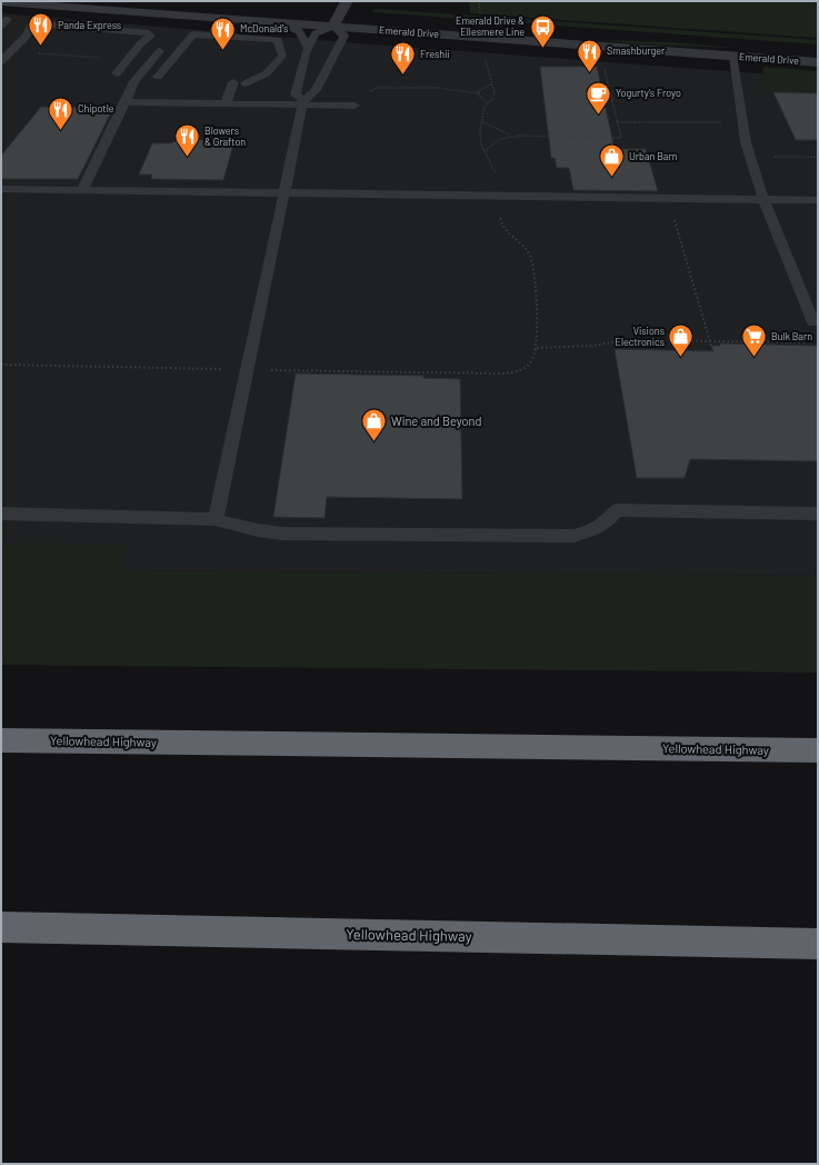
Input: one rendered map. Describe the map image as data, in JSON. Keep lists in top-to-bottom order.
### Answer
{
  "streets": {
    "highway": ["Yellowhead Highway"],
    "street": ["Emerald Drive"]
  },
  "places": {
    "restaurant": [
      "Panda Express",
      "McDonald's",
      "Smashburger",
      "Freshii",
      "Chipotle",
      "Blowers & Grafton"
    ],
    "bus stop": ["Emerald Drive & Ellesmere Line"],
    "cafe": ["Yogurty's Froyo"],
    "shop": ["Urban Barn", "Visions Electronics", "Wine and Beyond"],
    "supermarket": ["Bulk Barn"]
  }
}
